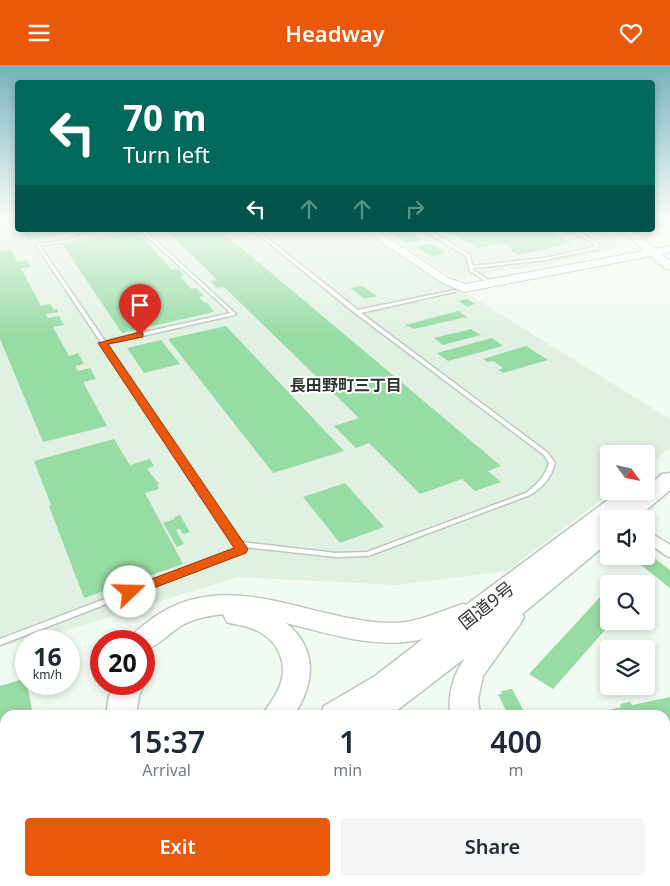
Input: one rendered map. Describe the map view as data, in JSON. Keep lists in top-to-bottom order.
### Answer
{
  "streets": {
    "highway": ["国道9号"]
  },
  "districts": ["長田野町三丁目"],
  "north": "bottom right",
  "page": {
    "header": "Headway",
    "turn": ["70 m", "Turn left"],
    "speed": "16 km/h",
    "limit": "20",
    "eta": [
      "15:37",
      "Arrival",
      "1",
      "min",
      "400",
      "m"
    ],
    "buttons": ["Exit", "Share"]
  }
}
